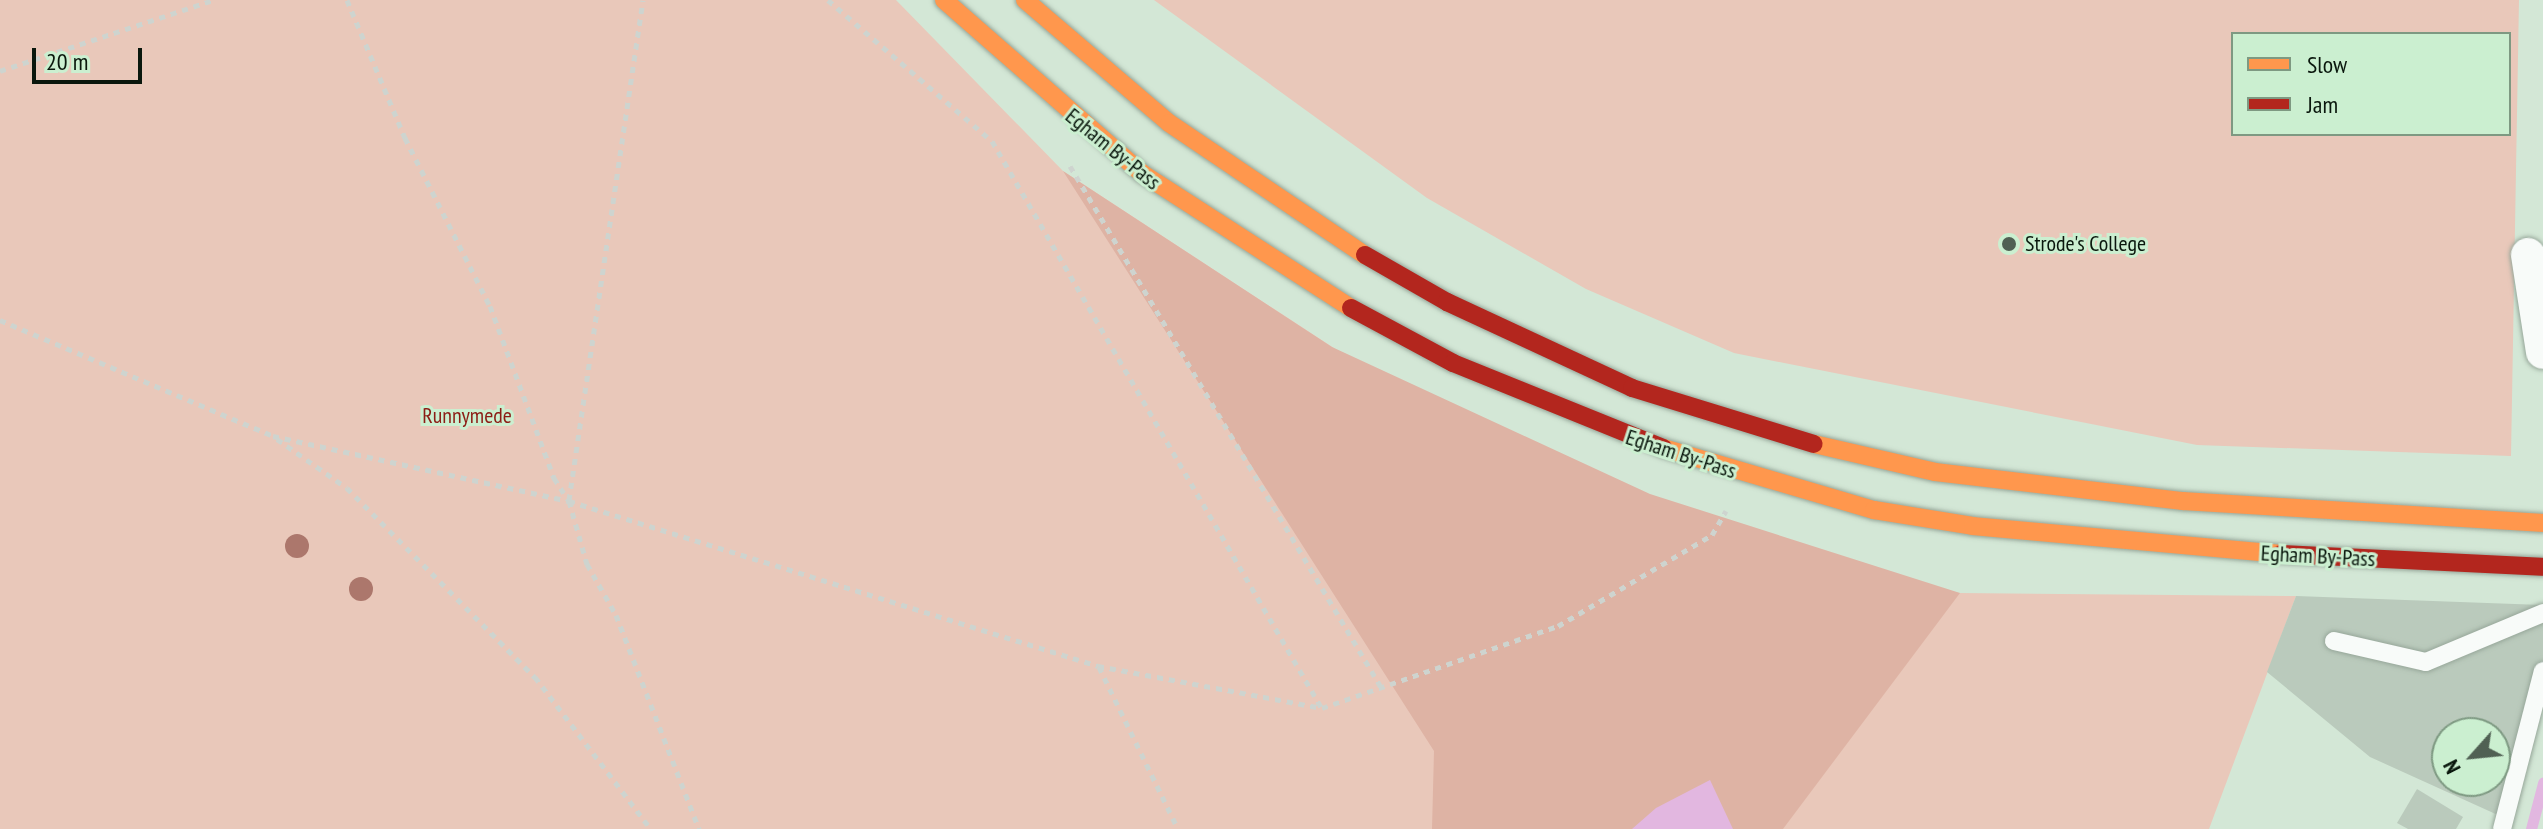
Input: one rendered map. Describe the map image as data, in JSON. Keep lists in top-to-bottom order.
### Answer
{
  "streets": {
    "main road": ["Egham By-Pass"]
  },
  "parks": ["Runnymede"],
  "places": ["Strode's College"],
  "legend": ["Slow", "Jam"],
  "scale_bar": "20 m",
  "north": "bottom left"
}
